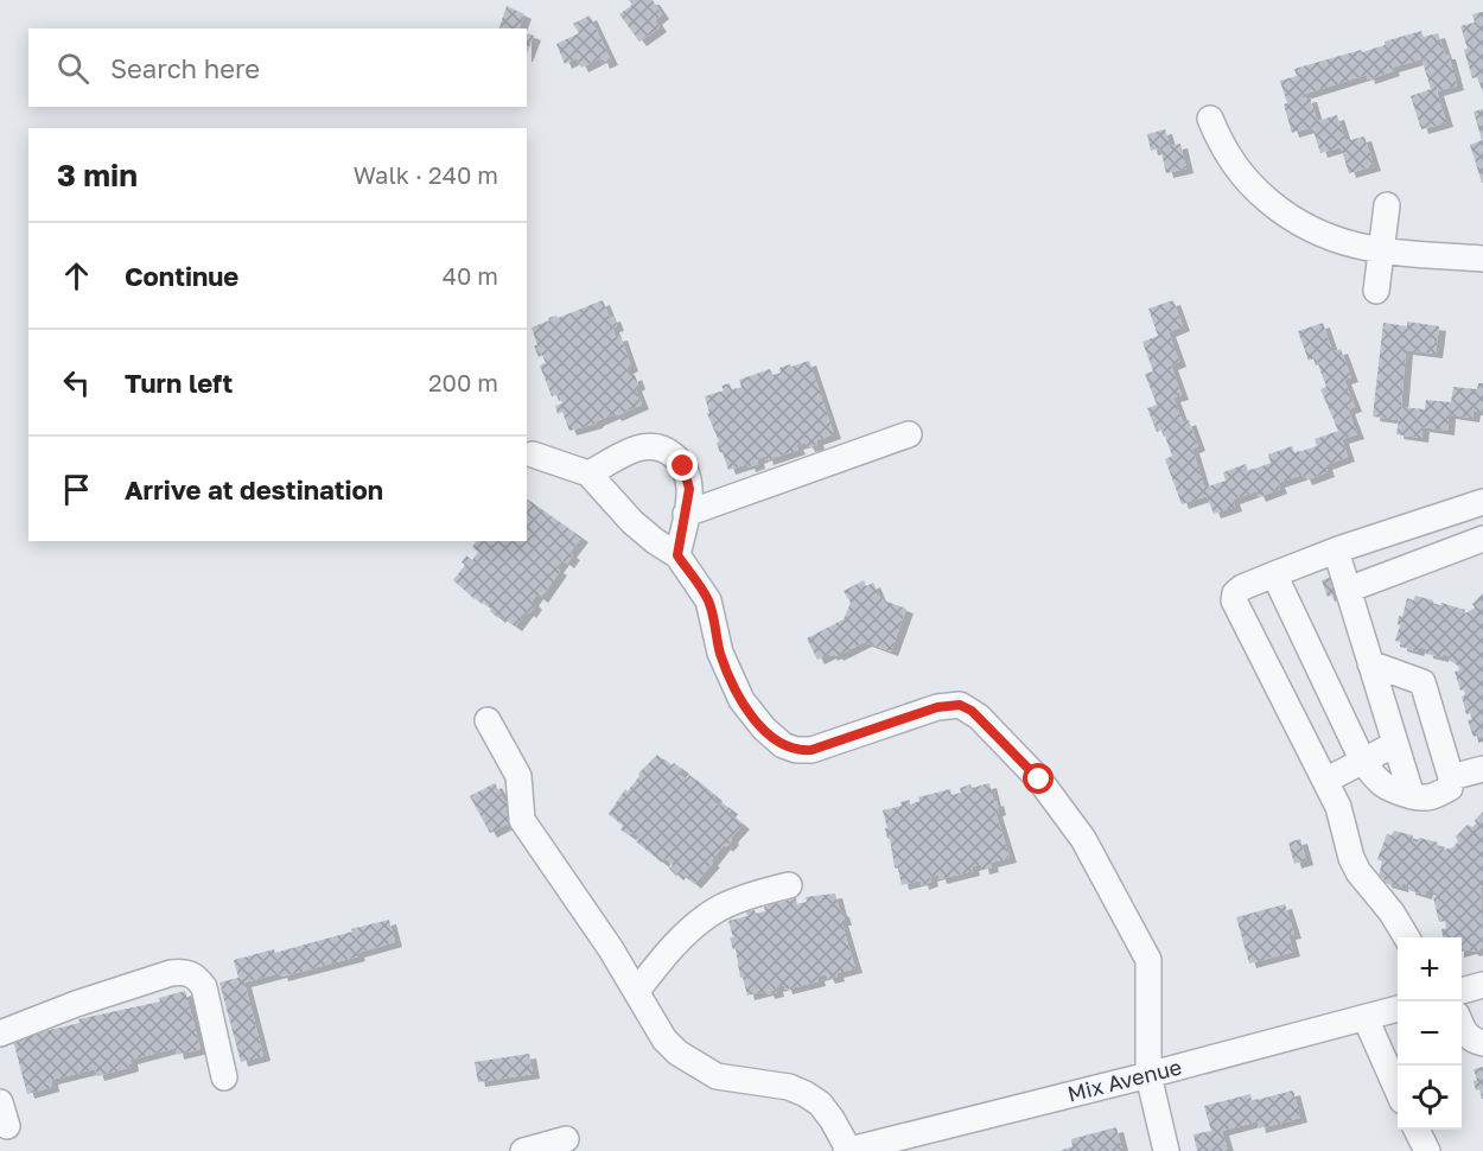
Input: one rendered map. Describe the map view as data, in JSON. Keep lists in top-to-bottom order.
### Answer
{
  "streets": {
    "street": ["Mix Avenue"]
  },
  "page": {
    "search": "Search here",
    "heading": ["3 min", "Walk · 240 m"],
    "list": [
      ["Continue", "40 m"],
      ["Turn left", "200 m"],
      "Arrive at destination"
    ],
    "map_buttons": ["+", "−"]
  }
}
